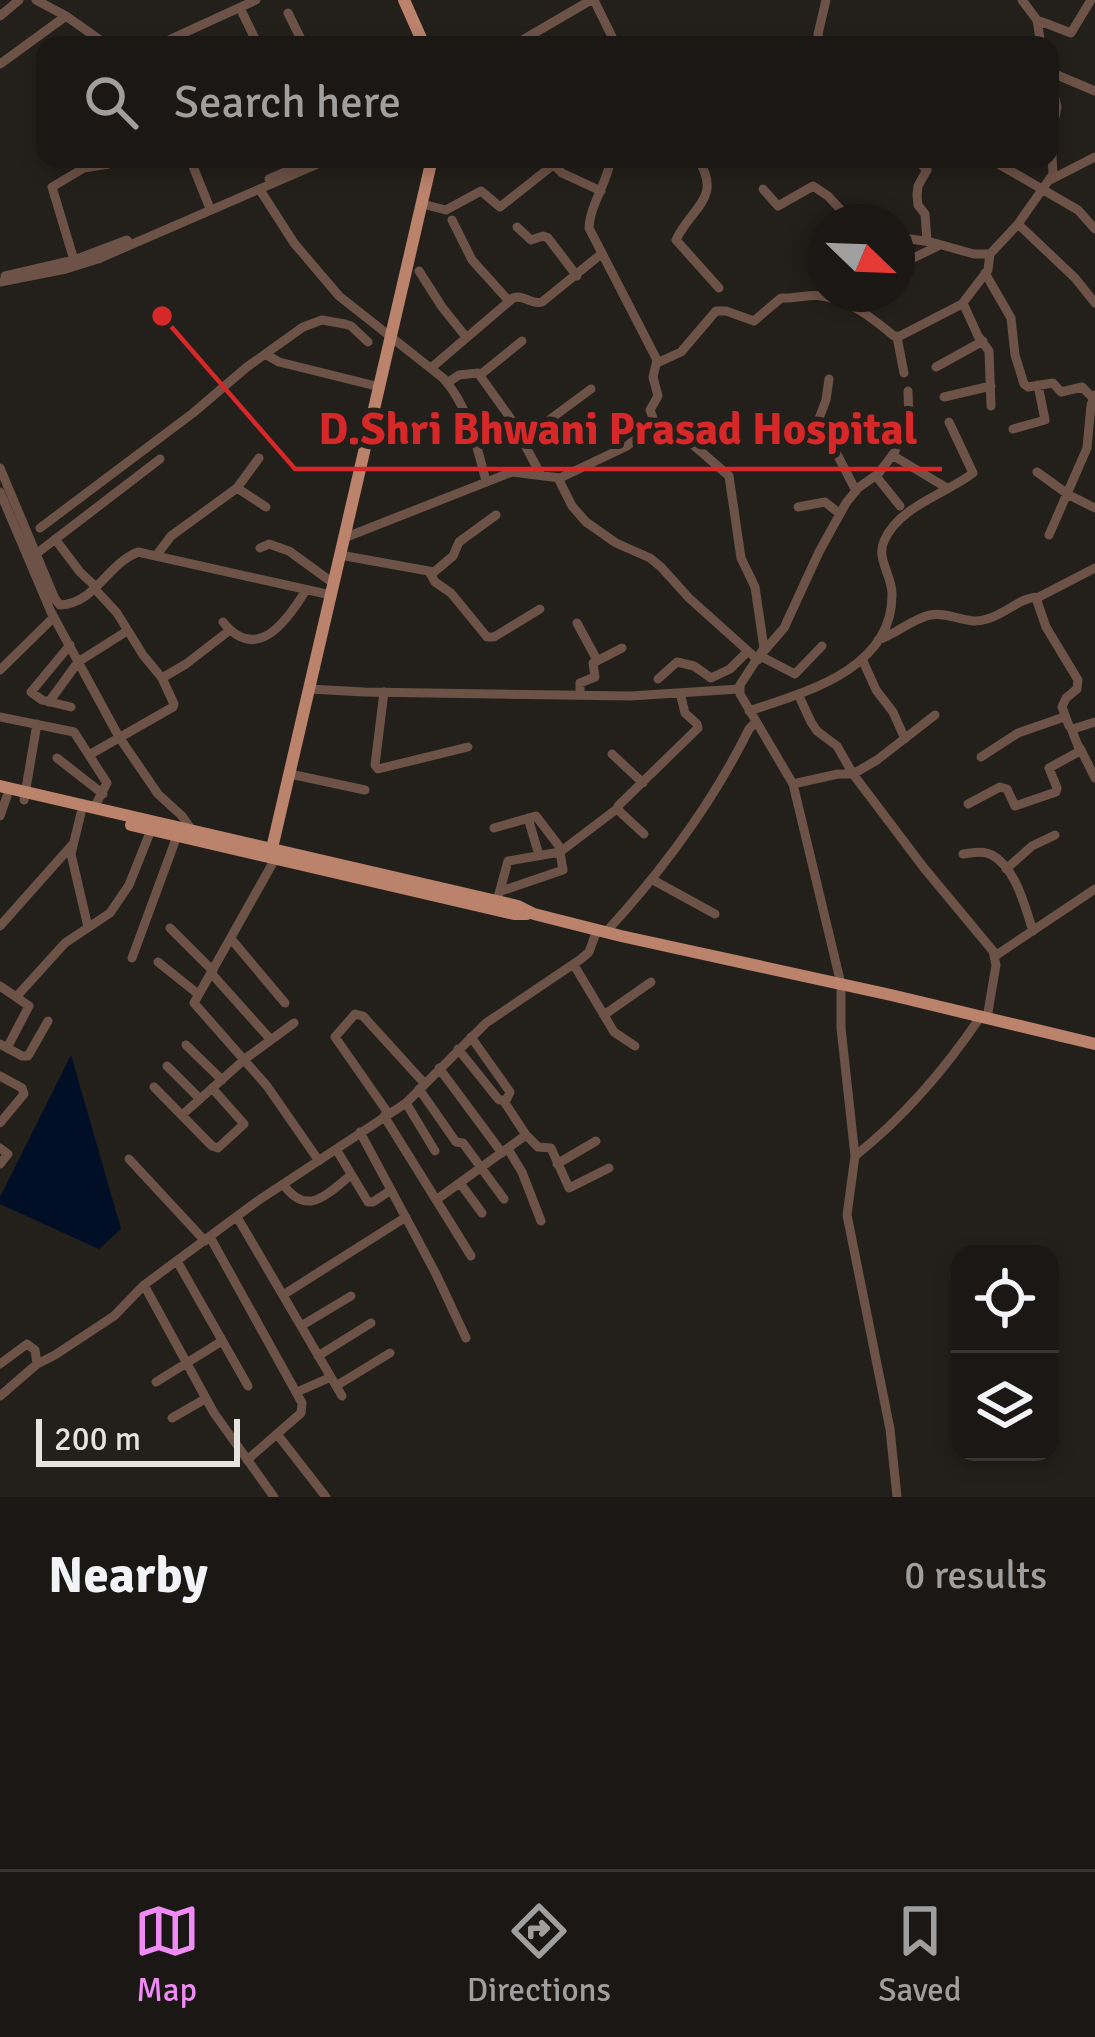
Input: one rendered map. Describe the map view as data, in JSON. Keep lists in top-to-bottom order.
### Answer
{
  "places": ["D.Shri Bhwani Prasad Hospital"],
  "scale_bar": "200 m",
  "north": "bottom right",
  "page": {
    "search": "Search here",
    "scale": "200 m",
    "heading": ["Nearby", "0 results"],
    "nav": ["Map", "Directions", "Saved"]
  }
}
